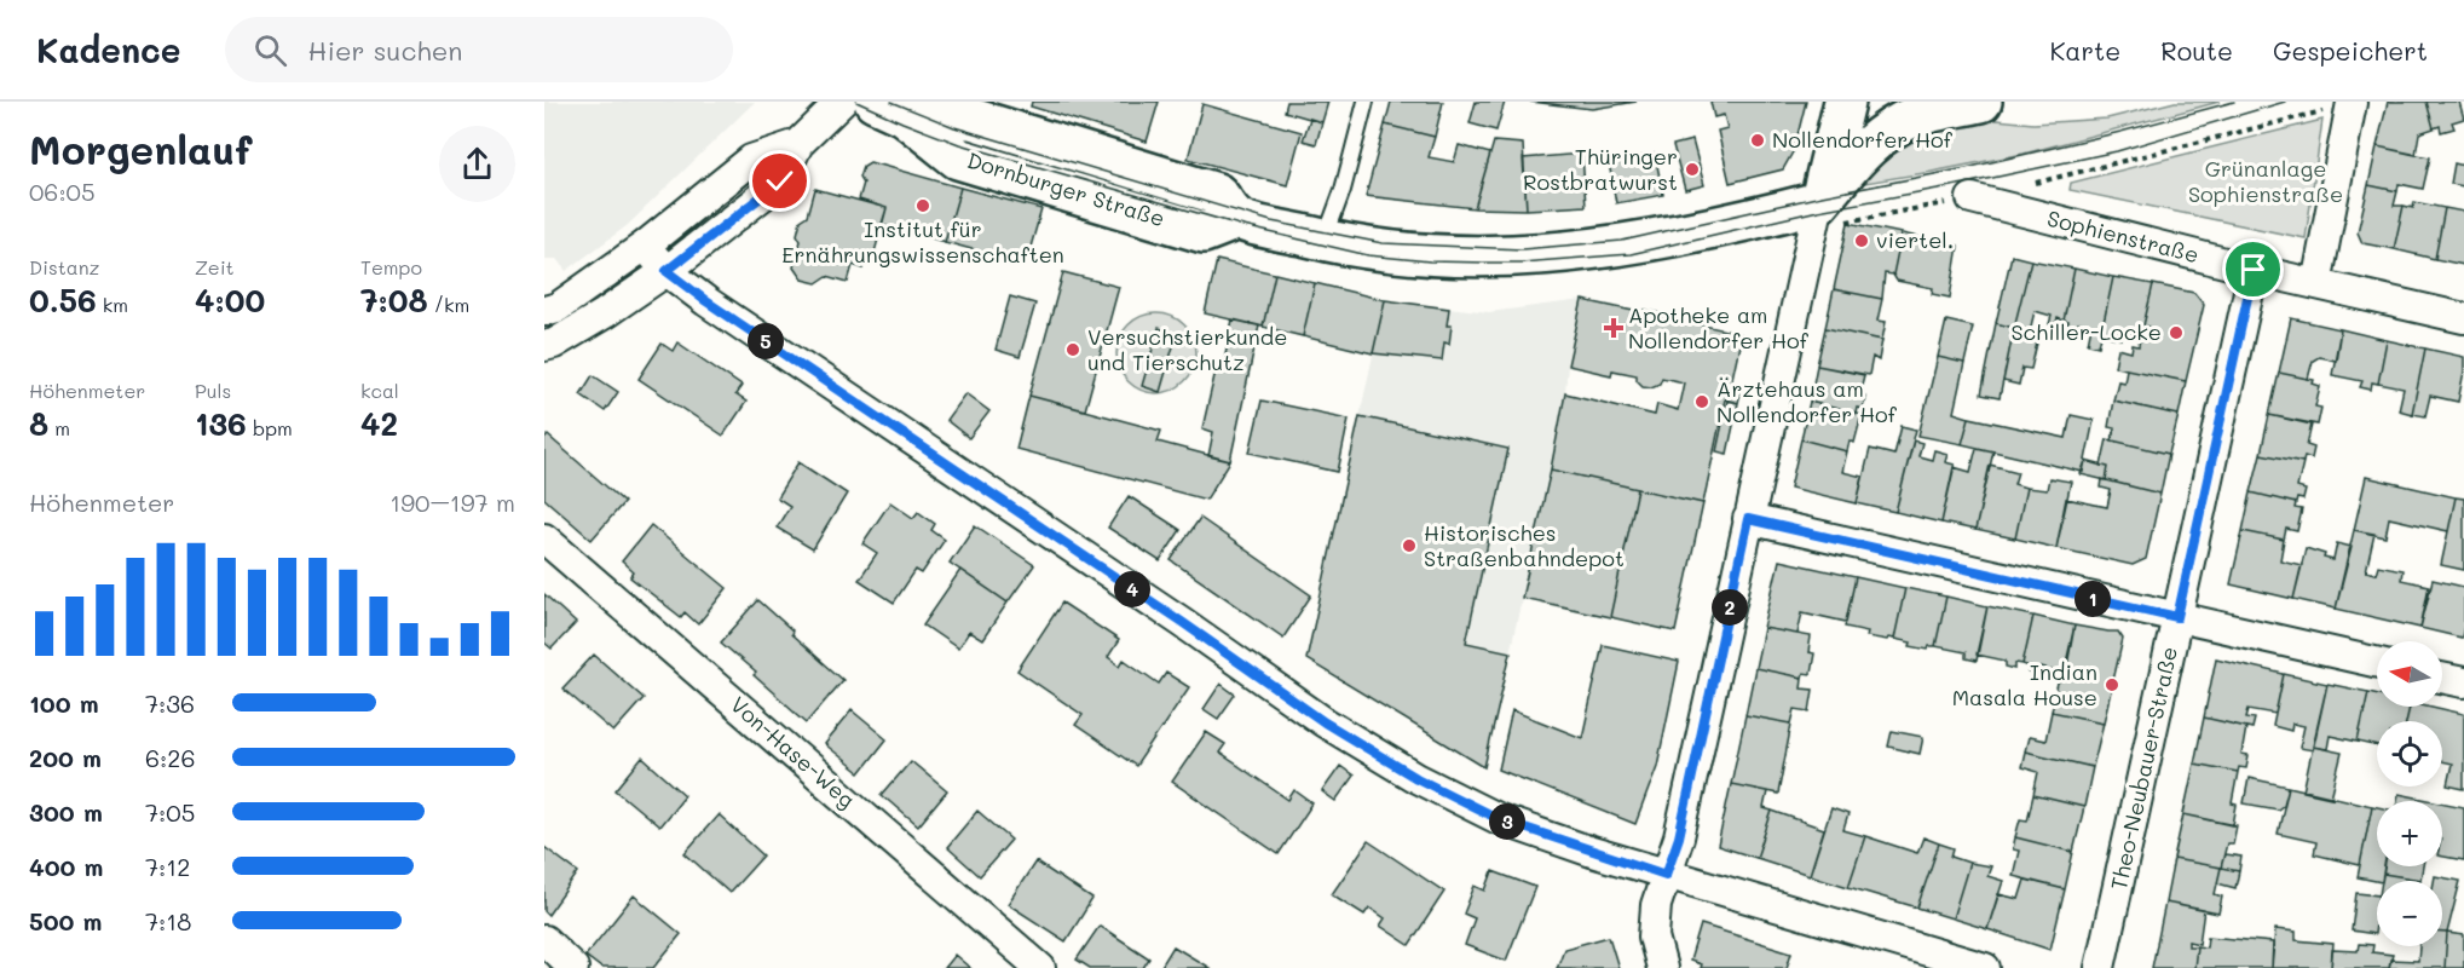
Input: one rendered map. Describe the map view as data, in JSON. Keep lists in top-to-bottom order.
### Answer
{
  "streets": {
    "street": [
      "Dornburger Straße",
      "Sophienstraße",
      "Von-Hase-Weg",
      "Theo-Neubauer-Straße"
    ]
  },
  "crossings": [
    ["Sophienstraße", "Theo-Neubauer-Straße"]
  ],
  "parks": ["Grünanlage Sophienstraße"],
  "places": {
    "other": [
      "Nollendorfer Hof",
      "Thüringer Rostbratwurst",
      "Institut für Ernährungswissenschaften",
      "viertel.",
      "Schiller-Locke",
      "Versuchstierkunde und Tierschutz",
      "Ärztehaus am Nollendorfer Hof",
      "Historisches Straßenbahndepot",
      "Indian Masala House"
    ],
    "health": ["Apotheke am Nollendorfer Hof"]
  },
  "north": "left",
  "page": {
    "header": "Kadence",
    "search": "Hier suchen",
    "nav": ["Karte", "Route", "Gespeichert"],
    "heading": ["Morgenlauf", "06:05"],
    "stats": [
      ["Distanz", "0.56 km"],
      ["Zeit", "4:00"],
      ["Tempo", "7:08 /km"],
      ["Höhenmeter", "8 m"],
      ["Puls", "136 bpm"],
      ["kcal", "42"]
    ],
    "pins": [
      "5",
      "4",
      "1",
      "2",
      "3"
    ],
    "chart": ["Höhenmeter", "190–197 m"],
    "map_buttons": ["+", "−"],
    "list": [
      {
        "name": "100 m",
        "note": "7:36"
      },
      {
        "name": "200 m",
        "note": "6:26"
      },
      {
        "name": "300 m",
        "note": "7:05"
      },
      {
        "name": "400 m",
        "note": "7:12"
      },
      {
        "name": "500 m",
        "note": "7:18"
      }
    ]
  }
}
